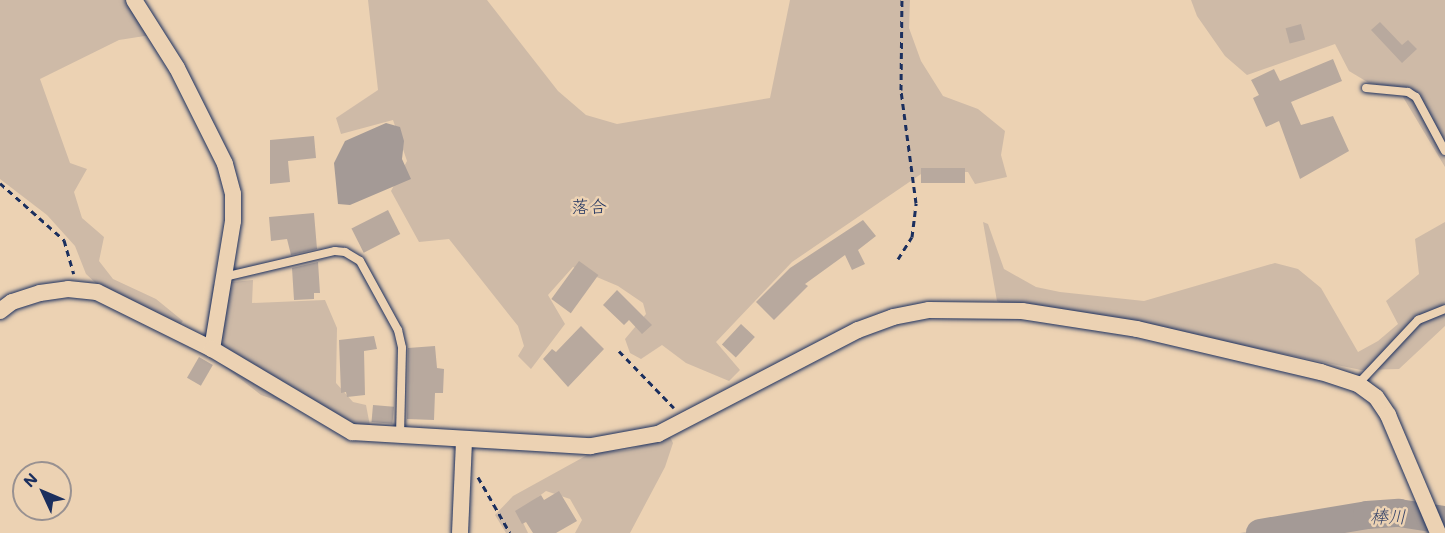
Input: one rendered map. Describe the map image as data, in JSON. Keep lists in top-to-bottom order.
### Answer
{
  "districts": ["落合"],
  "water": ["棒川"],
  "north": "top left"
}
